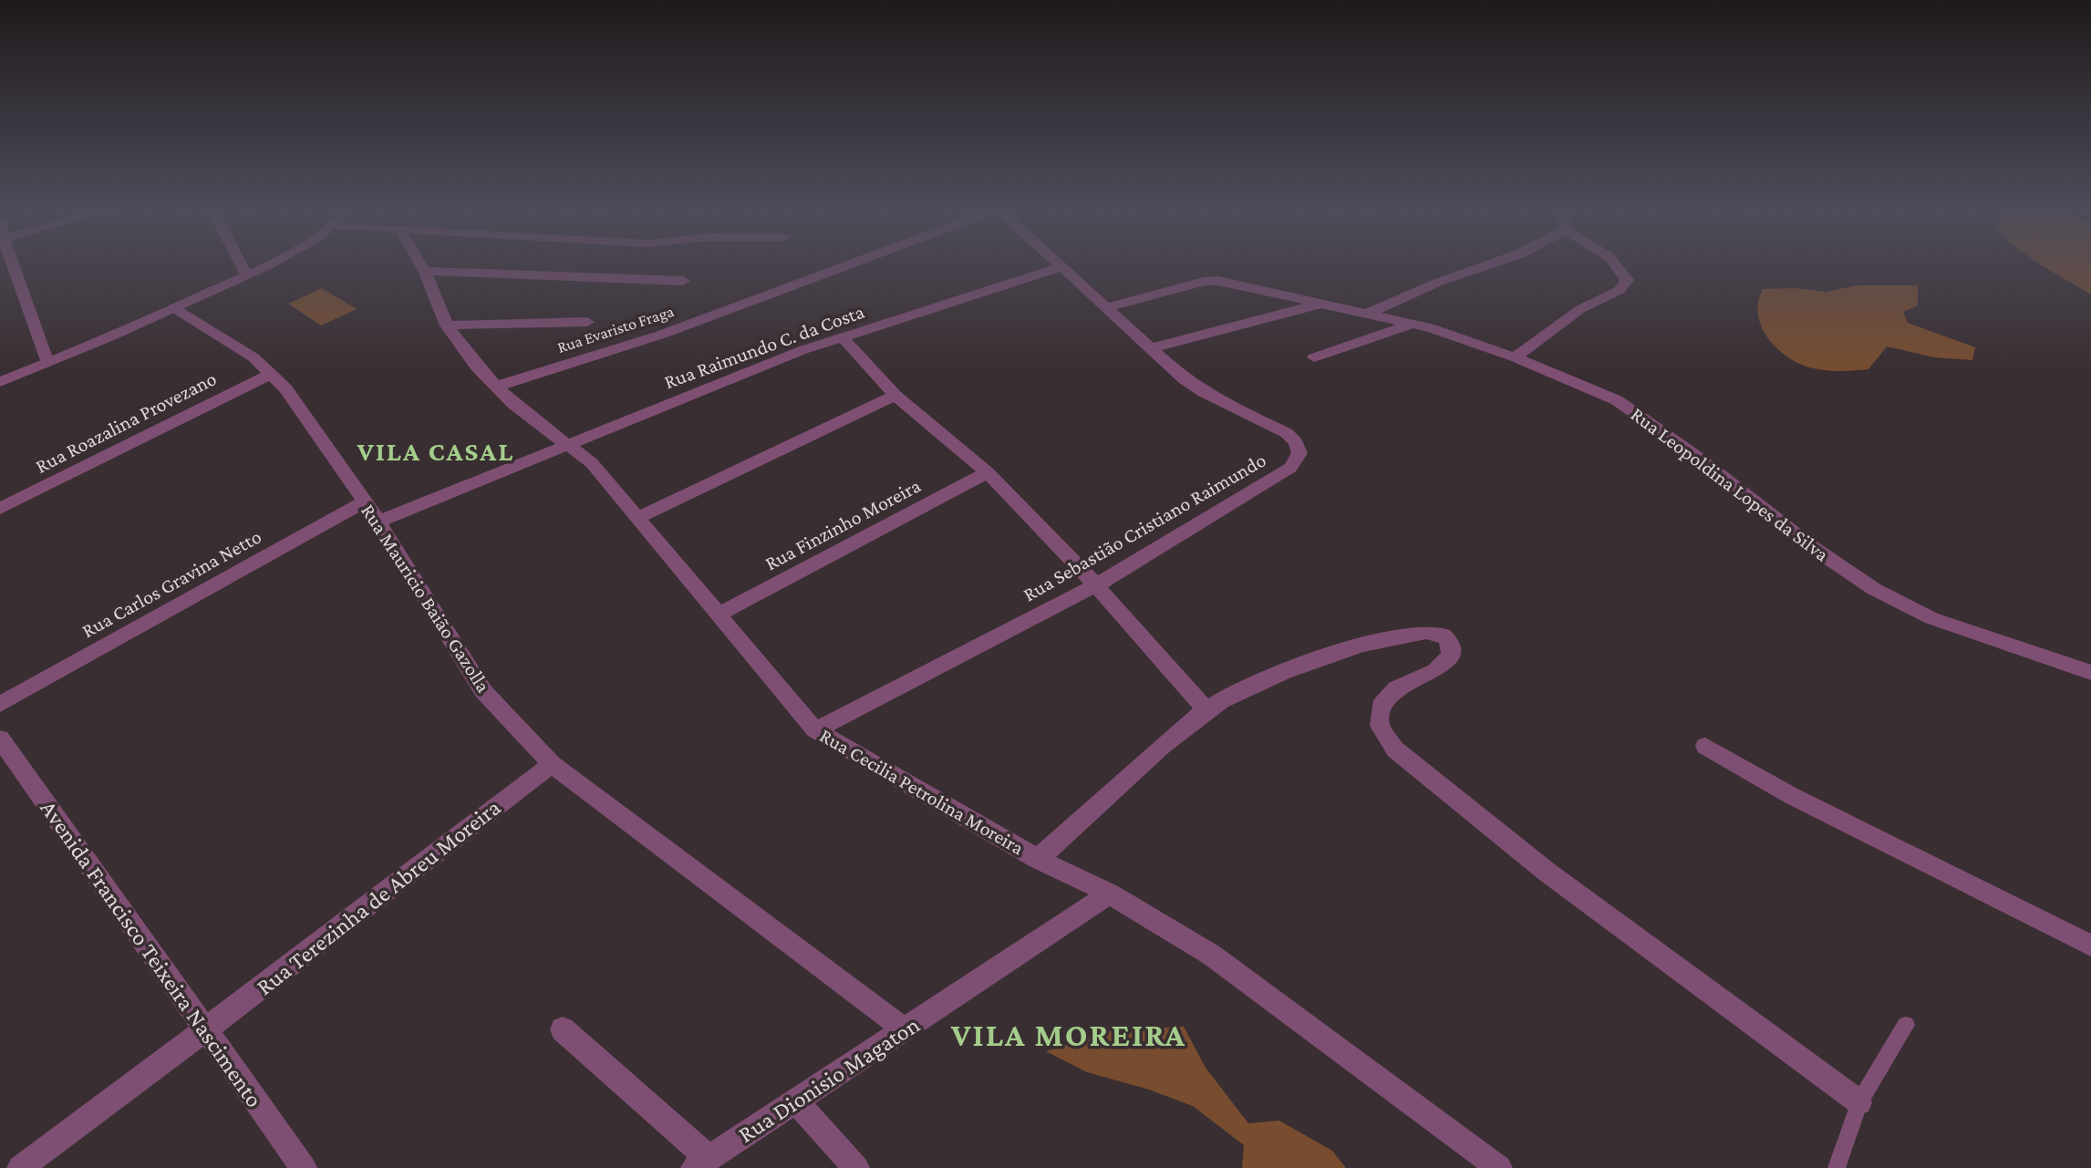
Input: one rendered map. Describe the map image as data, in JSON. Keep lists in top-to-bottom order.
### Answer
{
  "streets": {
    "street": [
      "Rua Evaristo Fraga",
      "Rua Raimundo C. da Costa",
      "Rua Roazalina Provezano",
      "Rua Leopoldina Lopes da Silva",
      "Rua Finzinho Moreira",
      "Rua Sebastião Cristiano Raimundo",
      "Rua Carlos Gravina Netto",
      "Rua Mauricio Baião Gazolla",
      "Rua Cecilia Petrolina Moreira",
      "Rua Terezinha de Abreu Moreira",
      "Avenida Francisco Teixeira Nascimento",
      "Rua Dionisio Magaton"
    ]
  },
  "crossings": [
    ["Rua Evaristo Fraga", "Rua Cecilia Petrolina Moreira"],
    ["Rua Raimundo C. da Costa", "Rua Sebastião Cristiano Raimundo"],
    ["Rua Raimundo C. da Costa", "Rua Cecilia Petrolina Moreira"],
    ["Rua Roazalina Provezano", "Rua Mauricio Baião Gazolla"],
    ["Rua Leopoldina Lopes da Silva", "Rua Sebastião Cristiano Raimundo"],
    ["Rua Finzinho Moreira", "Rua Cecilia Petrolina Moreira"],
    ["Rua Sebastião Cristiano Raimundo", "Rua Cecilia Petrolina Moreira"],
    ["Rua Carlos Gravina Netto", "Rua Mauricio Baião Gazolla"],
    ["Rua Mauricio Baião Gazolla", "Rua Terezinha de Abreu Moreira"],
    ["Rua Mauricio Baião Gazolla", "Rua Dionisio Magaton"],
    ["Rua Cecilia Petrolina Moreira", "Rua Dionisio Magaton"],
    ["Rua Terezinha de Abreu Moreira", "Avenida Francisco Teixeira Nascimento"]
  ],
  "districts": ["VILA CASAL", "VILA MOREIRA"]
}
